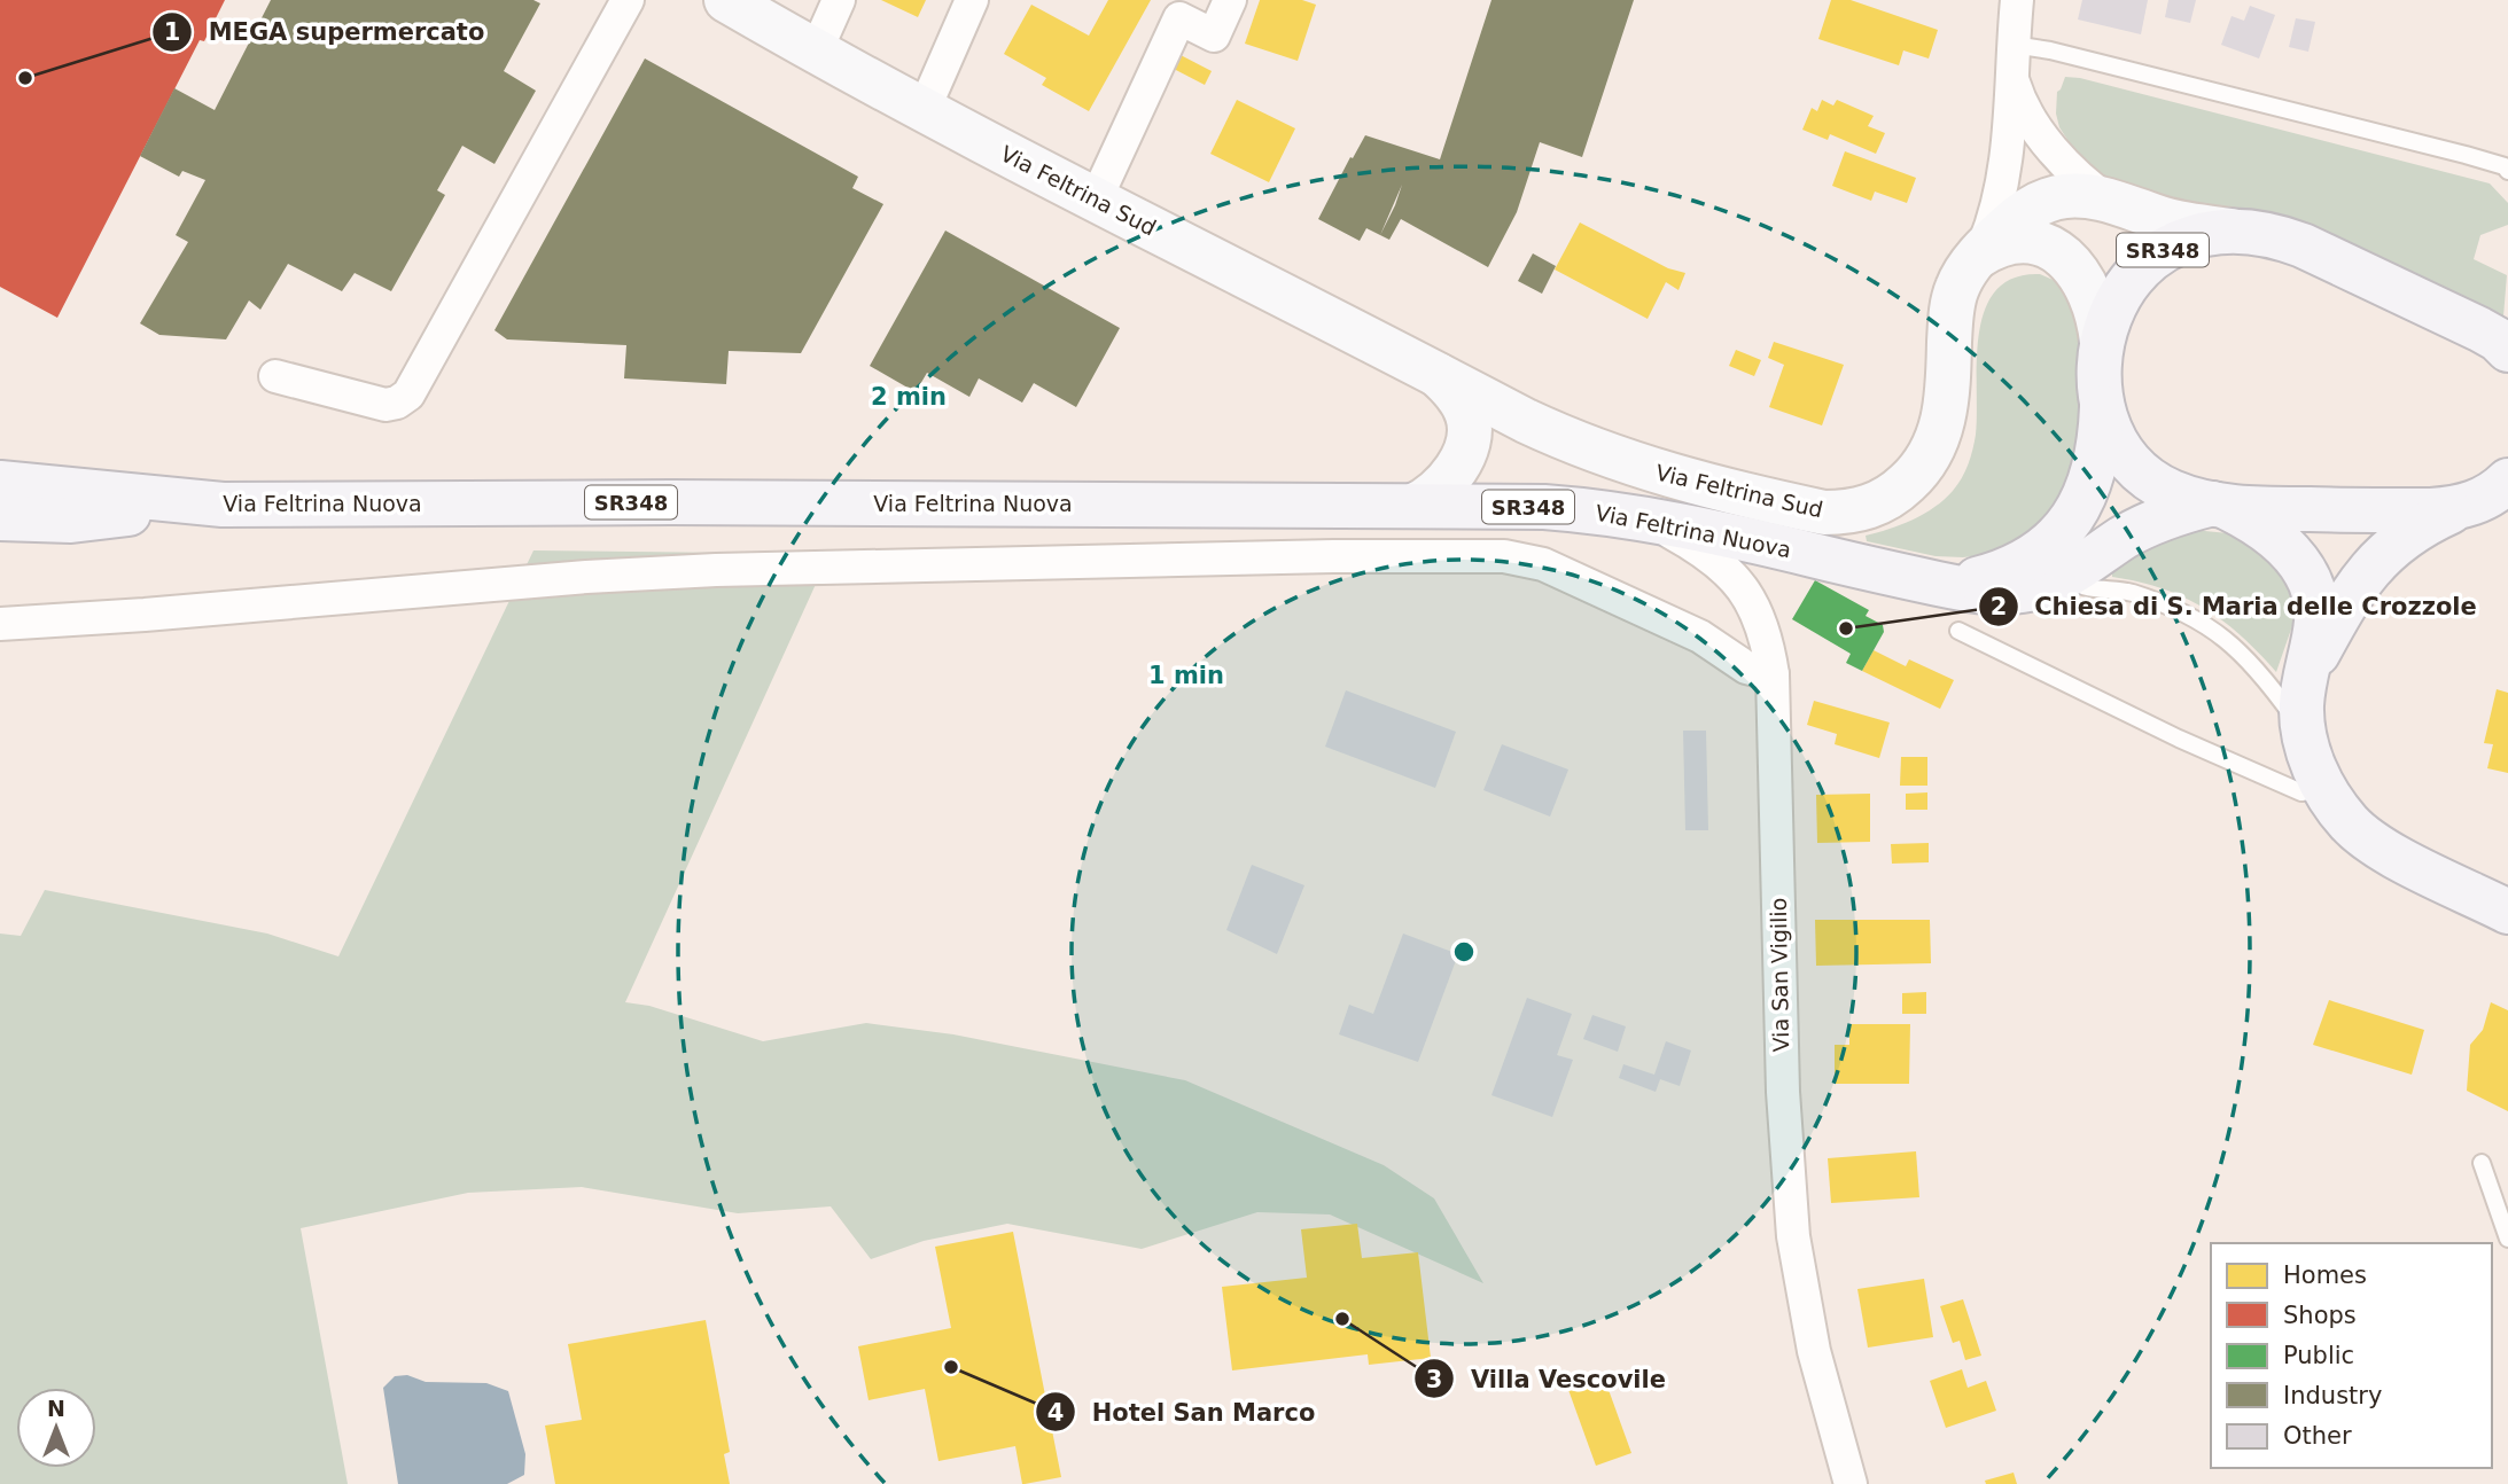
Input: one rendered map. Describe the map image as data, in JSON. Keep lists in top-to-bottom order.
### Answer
{
  "streets": {
    "main road": ["Via Feltrina Sud", "SR348", "Via Feltrina Nuova"],
    "street": ["Via San Vigilio"]
  },
  "crossings": [
    ["Via Feltrina Sud", "SR348"],
    ["Via Feltrina Sud", "Via Feltrina Nuova"],
    ["SR348", "Via Feltrina Nuova"],
    ["Via Feltrina Nuova", "Via San Vigilio"]
  ],
  "places": [
    "MEGA supermercato",
    "Chiesa di S. Maria delle Crozzole",
    "Villa Vescovile",
    "Hotel San Marco"
  ],
  "legend": [
    "Homes",
    "Shops",
    "Public",
    "Industry",
    "Other"
  ],
  "north": "top",
  "rings": ["2 min", "1 min"]
}
